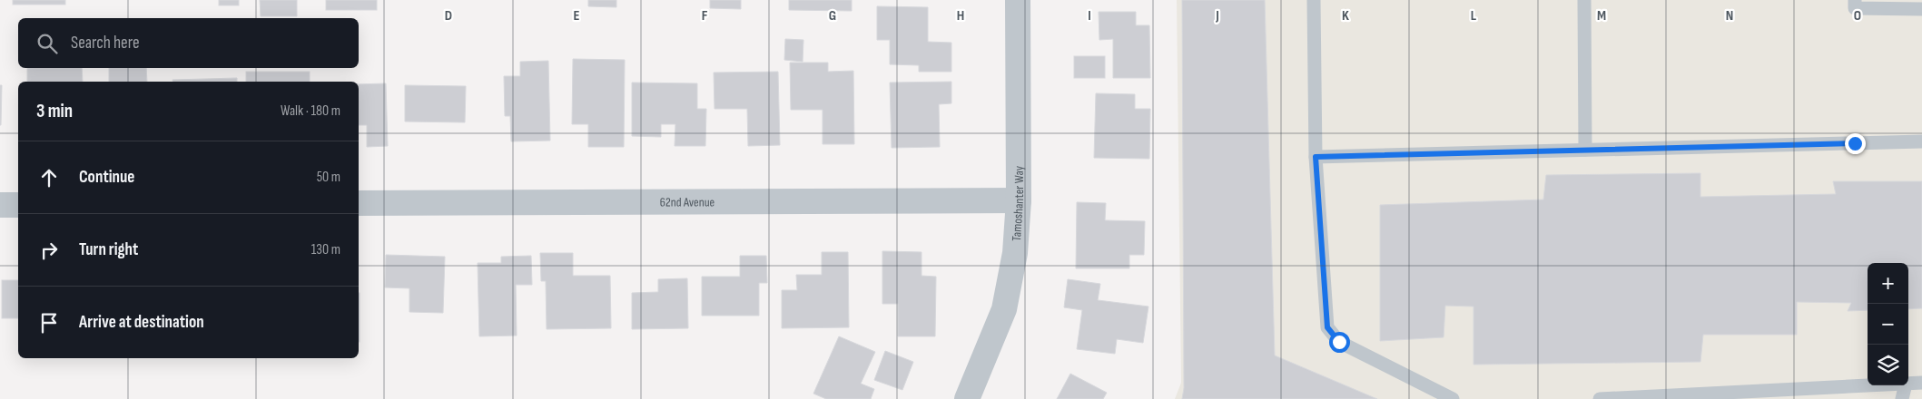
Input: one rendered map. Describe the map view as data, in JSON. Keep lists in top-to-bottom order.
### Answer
{
  "streets": {
    "street": ["62nd Avenue", "Tamoshanter Way"]
  },
  "crossings": [
    ["62nd Avenue", "Tamoshanter Way"]
  ],
  "page": {
    "search": "Search here",
    "heading": ["3 min", "Walk · 180 m"],
    "list": [
      ["Continue", "50 m"],
      ["Turn right", "130 m"],
      "Arrive at destination"
    ],
    "map_buttons": ["+", "−"]
  },
  "grid": {
    "columns": [
      "D",
      "E",
      "F",
      "G",
      "H",
      "I",
      "J",
      "K",
      "L",
      "M",
      "N",
      "O"
    ]
  }
}
